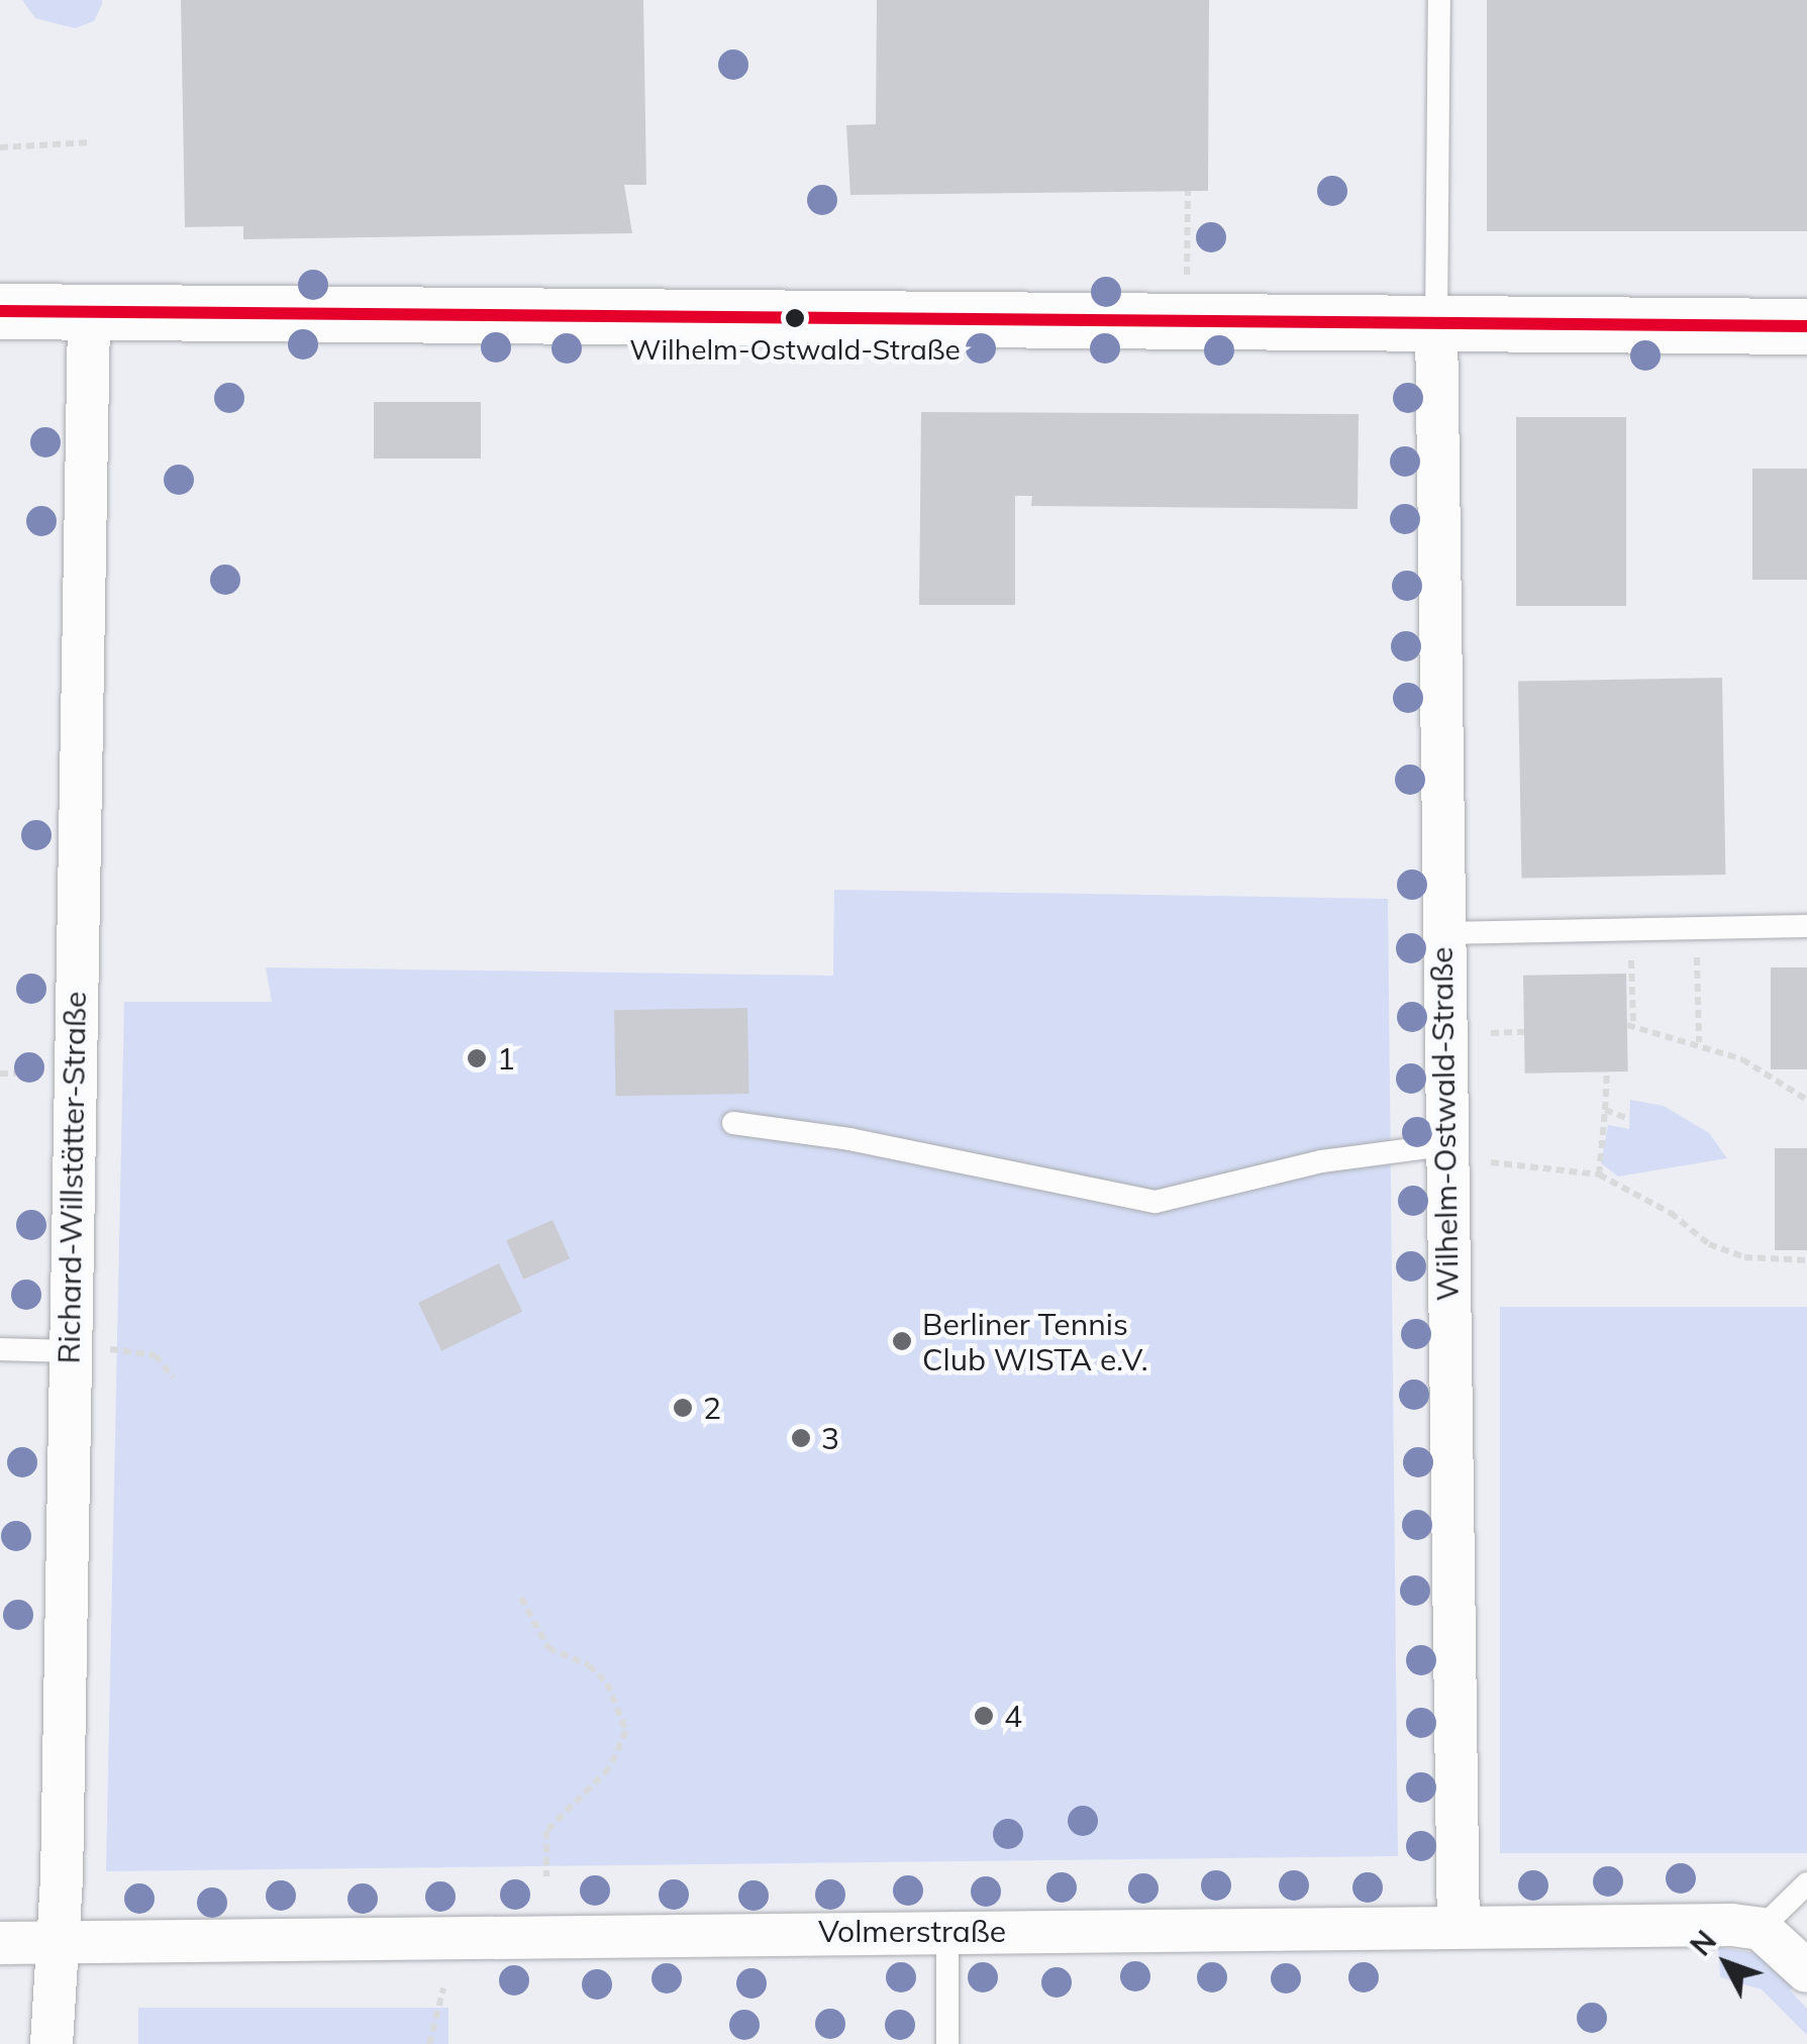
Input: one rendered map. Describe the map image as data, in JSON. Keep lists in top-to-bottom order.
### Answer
{
  "streets": {
    "street": ["Wilhelm-Ostwald-Straße", "Richard-Willstätter-Straße", "Volmerstraße"]
  },
  "crossings": [
    ["Wilhelm-Ostwald-Straße", "Volmerstraße"],
    ["Richard-Willstätter-Straße", "Volmerstraße"]
  ],
  "places": [
    "Wilhelm-Ostwald-Straße",
    "1",
    "Berliner Tennis Club WISTA e.V.",
    "2",
    "3",
    "4"
  ],
  "north": "top left"
}
